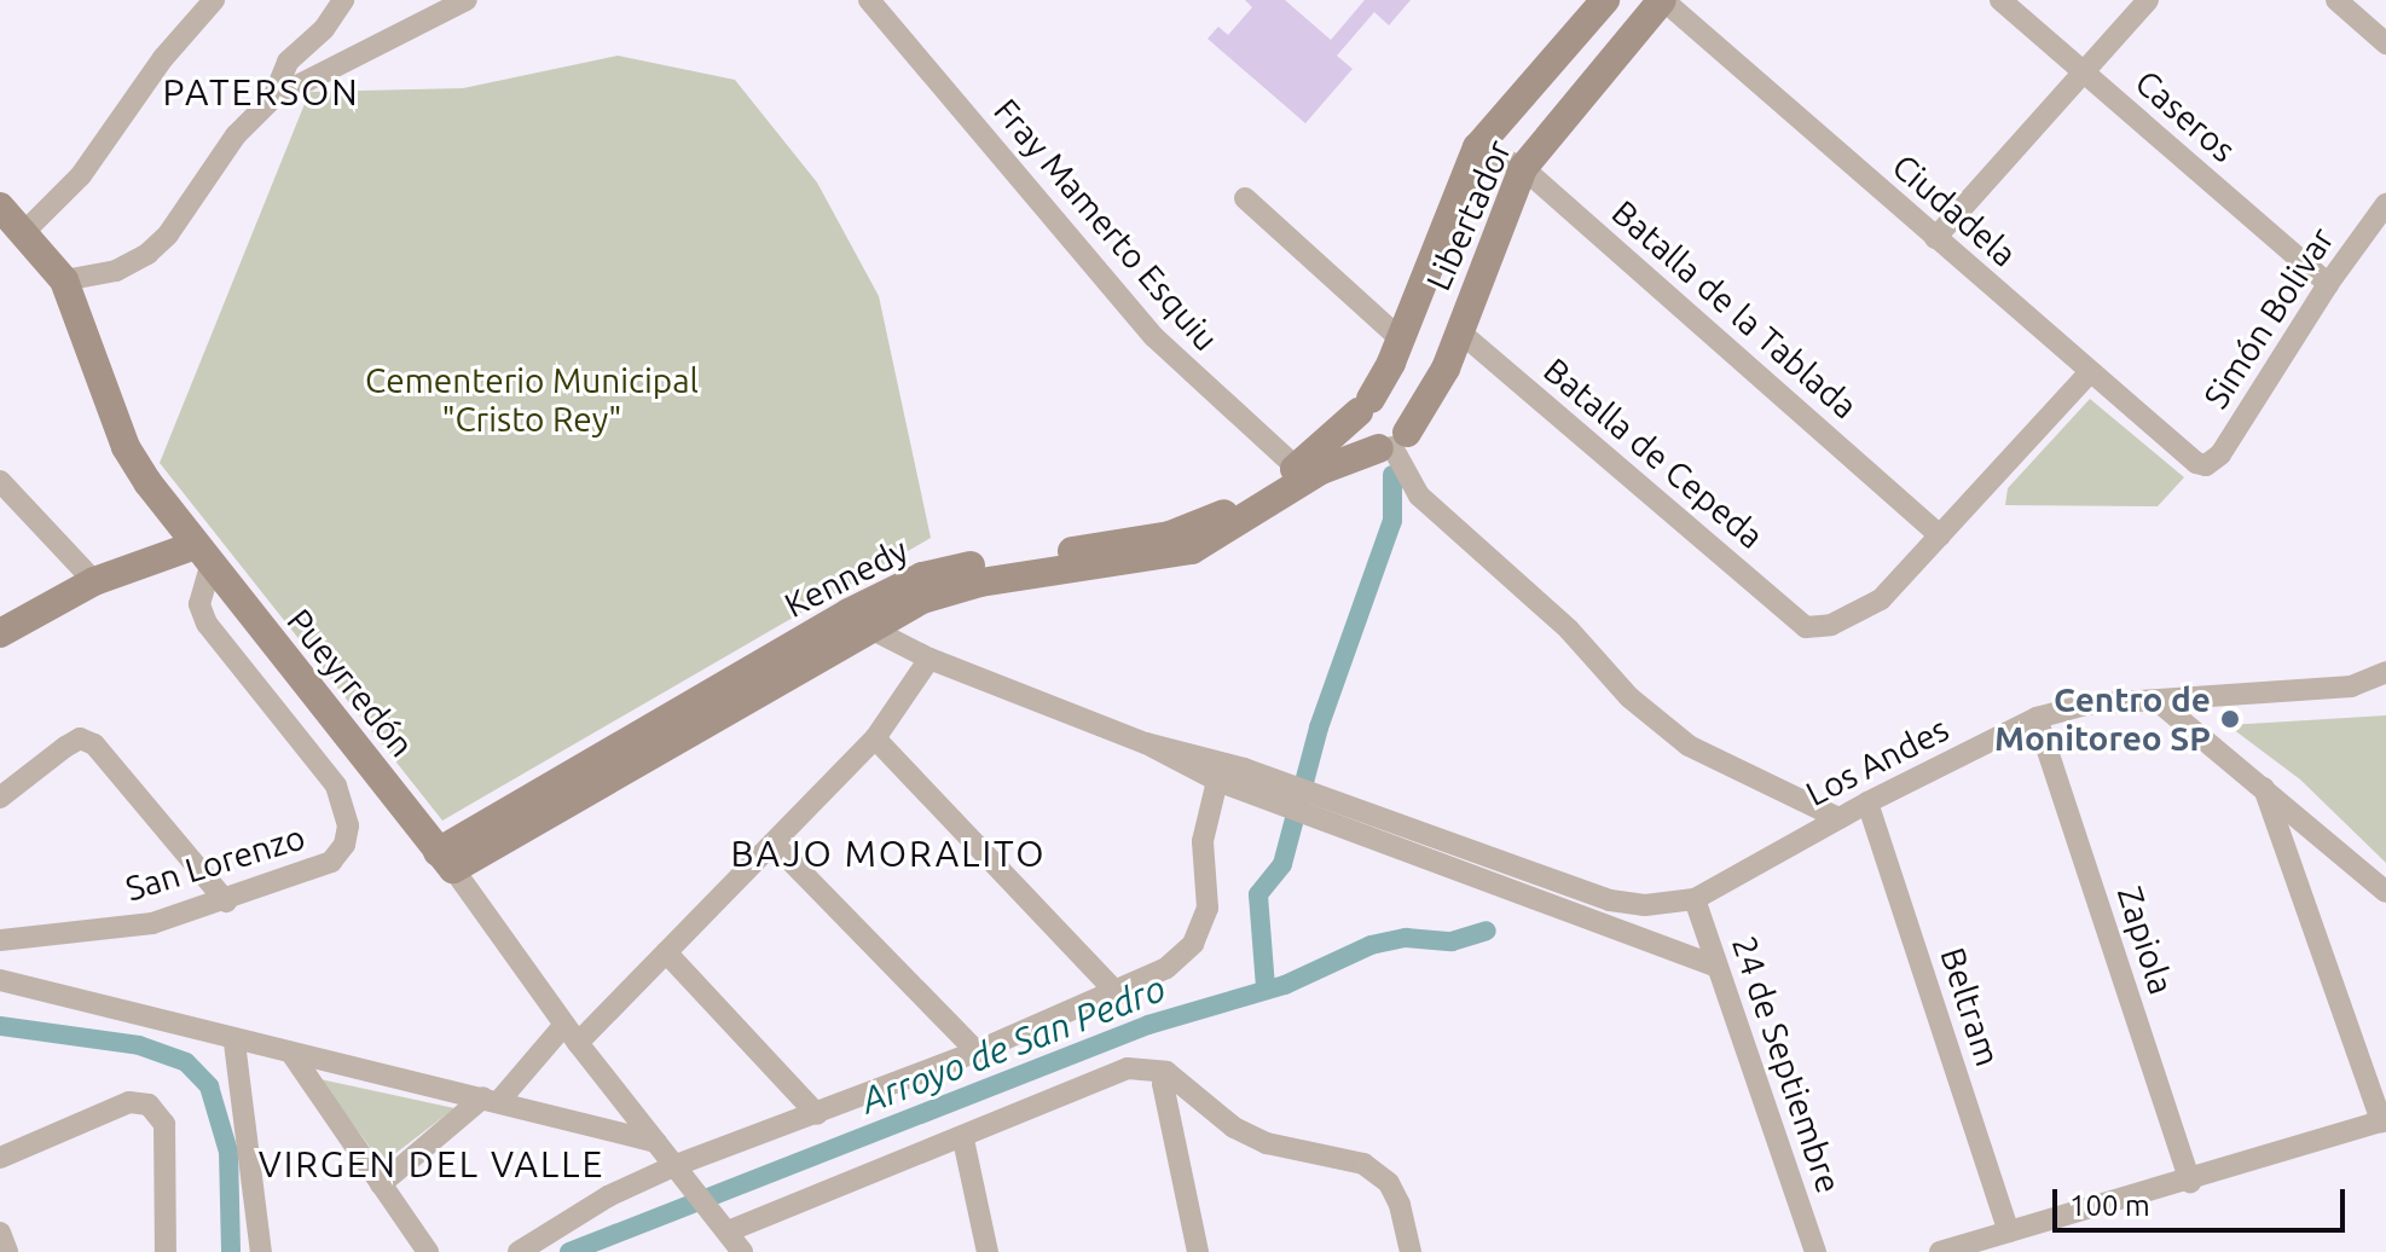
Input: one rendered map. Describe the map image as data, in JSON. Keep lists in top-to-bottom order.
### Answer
{
  "streets": {
    "street": [
      "Caseros",
      "Ciudadela",
      "Libertador",
      "Fray Mamerto Esquiu",
      "Batalla de la Tablada",
      "Simón Bolivar",
      "Batalla de Cepeda",
      "Kennedy",
      "Pueyrredón",
      "Los Andes",
      "San Lorenzo",
      "Zapiola",
      "Beltram",
      "24 de Septiembre"
    ]
  },
  "crossings": [
    ["Caseros", "Simón Bolivar"],
    ["Ciudadela", "Libertador"],
    ["Ciudadela", "Simón Bolivar"],
    ["Libertador", "Batalla de la Tablada"],
    ["Libertador", "Batalla de Cepeda"],
    ["Libertador", "Kennedy"],
    ["Fray Mamerto Esquiu", "Kennedy"],
    ["Batalla de la Tablada", "Batalla de Cepeda"],
    ["Kennedy", "Pueyrredón"],
    ["Pueyrredón", "San Lorenzo"],
    ["Los Andes", "Zapiola"],
    ["Los Andes", "Beltram"],
    ["Los Andes", "24 de Septiembre"]
  ],
  "districts": ["PATERSON", "BAJO MORALITO", "VIRGEN DEL VALLE"],
  "water": ["Arroyo de San Pedro"],
  "parks": ["Cementerio Municipal \"Cristo Rey\""],
  "places": ["Centro de Monitoreo SP"],
  "scale_bar": "100 m"
}
